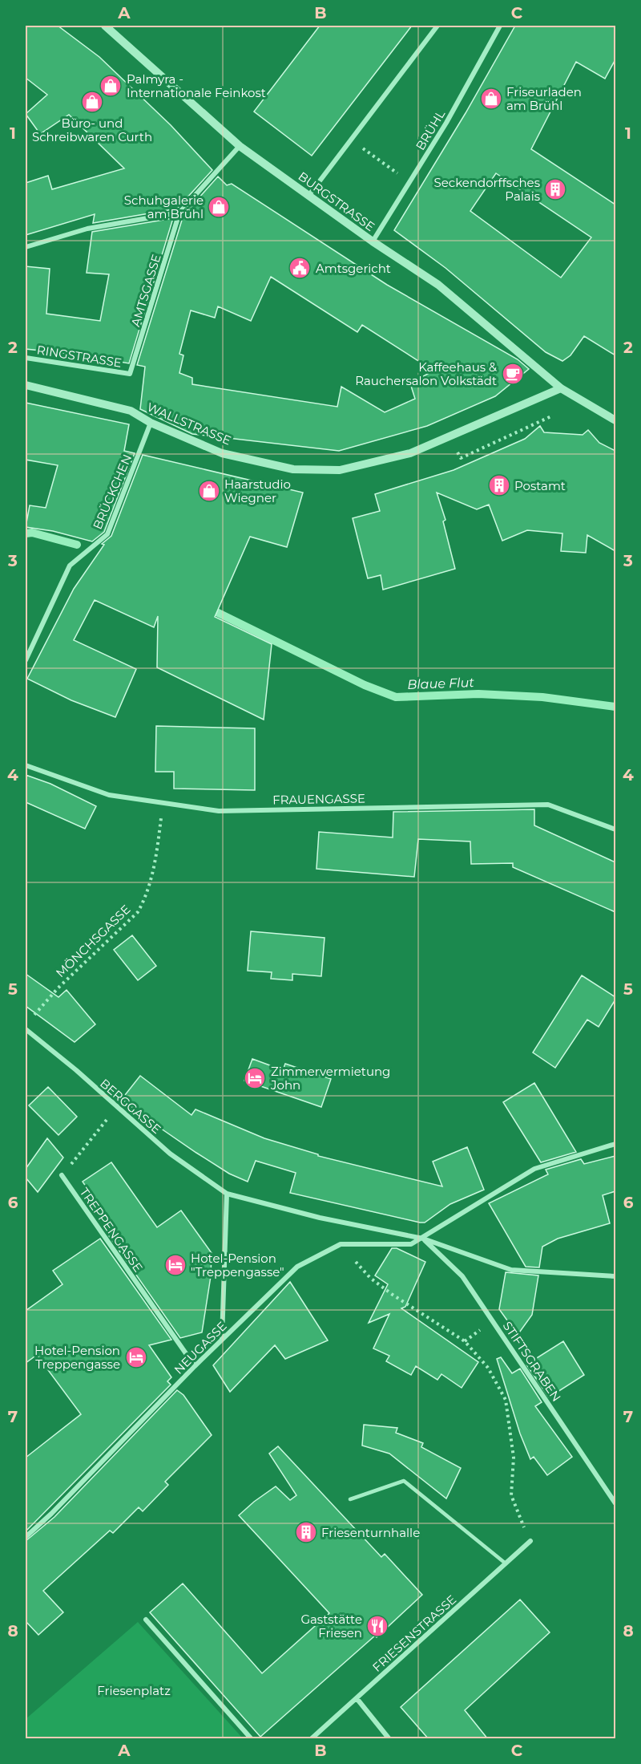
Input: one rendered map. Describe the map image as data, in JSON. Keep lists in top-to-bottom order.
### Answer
{
  "streets": {
    "street": [
      "BRÜHL",
      "BURGSTRASSE",
      "AMTSGASSE",
      "RINGSTRASSE",
      "WALLSTRASSE",
      "BRÜCKCHEN",
      "FRAUENGASSE",
      "BERGGASSE",
      "TREPPENGASSE",
      "NEUGASSE",
      "STIFTSGRABEN",
      "FRIESENSTRASSE"
    ],
    "path": ["MÖNCHSGASSE"]
  },
  "crossings": [
    ["BRÜHL", "BURGSTRASSE"],
    ["BURGSTRASSE", "WALLSTRASSE"],
    ["AMTSGASSE", "RINGSTRASSE"],
    ["WALLSTRASSE", "BRÜCKCHEN"],
    ["FRAUENGASSE", "MÖNCHSGASSE"],
    ["BERGGASSE", "NEUGASSE"],
    ["BERGGASSE", "STIFTSGRABEN"],
    ["TREPPENGASSE", "NEUGASSE"],
    ["NEUGASSE", "STIFTSGRABEN"]
  ],
  "water": ["Blaue Flut"],
  "parks": ["Friesenplatz"],
  "places": {
    "shop": [
      "Palmyra - Internationale Feinkost",
      "Friseurladen am Brühl",
      "Büro- und Schreibwaren Curth",
      "Schuhgalerie am Brühl",
      "Haarstudio Wiegner"
    ],
    "building": ["Seckendorffsches Palais", "Postamt", "Friesenturnhalle"],
    "public building": ["Amtsgericht"],
    "cafe": ["Kaffeehaus & Rauchersalon Volkstädt"],
    "hotel": ["Zimmervermietung John", "Hotel-Pension \"Treppengasse\"", "Hotel-Pension Treppengasse"],
    "restaurant": ["Gaststätte Friesen"]
  },
  "grid": {
    "columns": ["A", "B", "C"],
    "rows": [
      "1",
      "2",
      "3",
      "4",
      "5",
      "6",
      "7",
      "8"
    ]
  }
}
